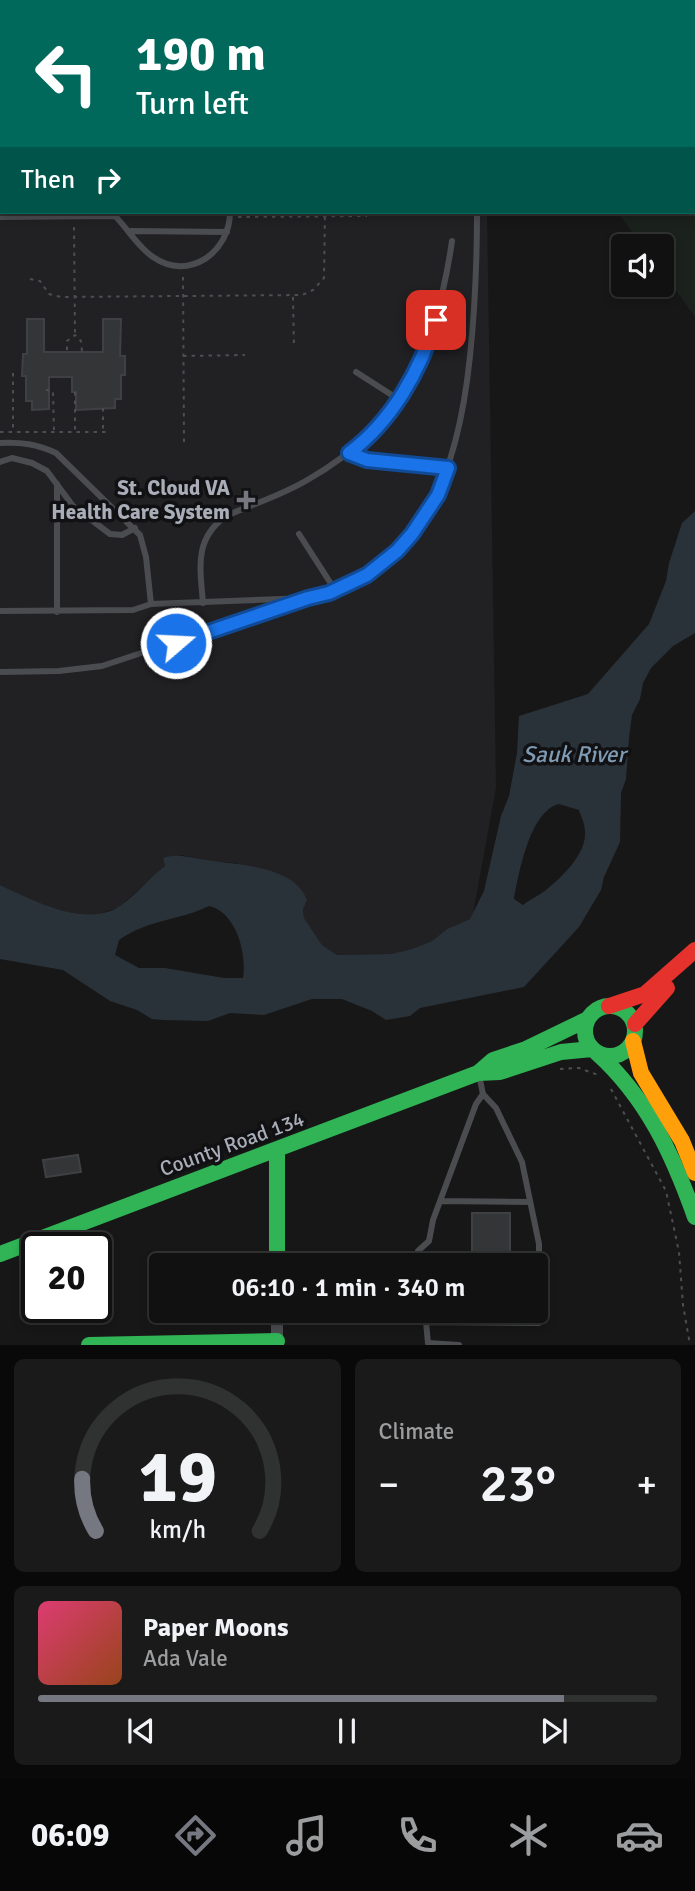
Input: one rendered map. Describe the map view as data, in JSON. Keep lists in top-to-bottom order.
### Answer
{
  "streets": {
    "street": ["County Road 134"]
  },
  "water": ["Sauk River"],
  "places": {
    "health": ["St. Cloud VA Health Care System"]
  },
  "page": {
    "turn": ["190 m", "Turn left"],
    "then": "Then",
    "limit": "20",
    "trip": "06:10 · 1 min · 340 m",
    "tile": "Climate",
    "heat": ["−", "23°", "+"],
    "song": ["Paper Moons", "Ada Vale"],
    "tabs": "06:09",
    "gauge": ["19", "km/h"]
  }
}
